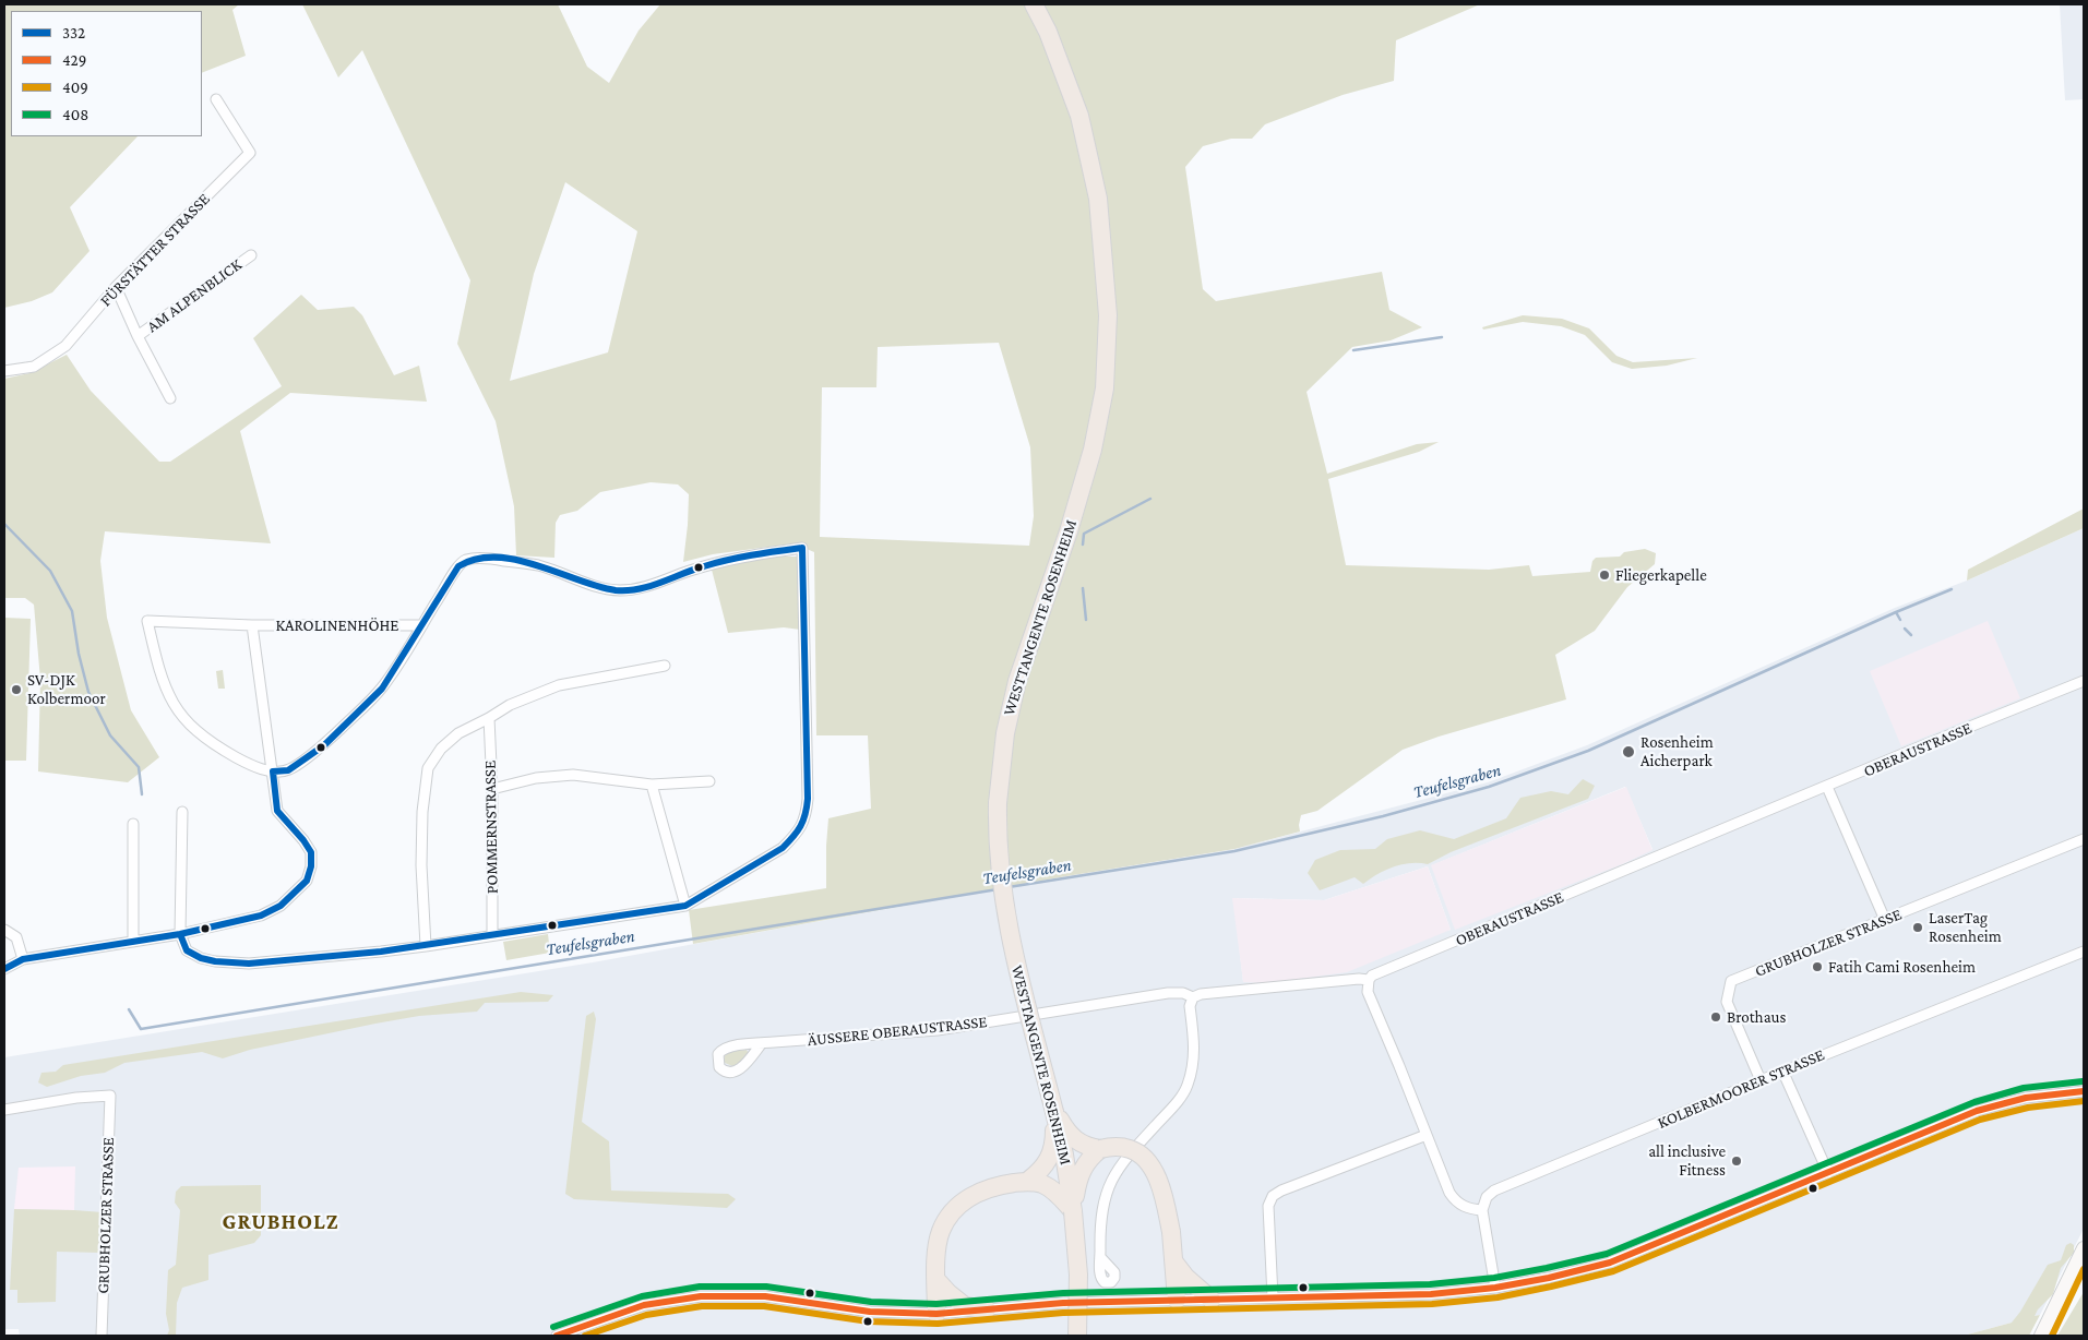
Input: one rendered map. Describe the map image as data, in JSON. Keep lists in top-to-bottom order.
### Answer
{
  "streets": {
    "highway": ["WESTTANGENTE ROSENHEIM"],
    "street": [
      "FÜRSTÄTTER STRASSE",
      "AM ALPENBLICK",
      "KAROLINENHÖHE",
      "OBERAUSTRASSE",
      "POMMERNSTRASSE",
      "GRUBHOLZER STRASSE",
      "ÄUSSERE OBERAUSTRASSE",
      "KOLBERMOORER STRASSE"
    ]
  },
  "crossings": [
    ["FÜRSTÄTTER STRASSE", "AM ALPENBLICK"],
    ["OBERAUSTRASSE", "ÄUSSERE OBERAUSTRASSE"],
    ["GRUBHOLZER STRASSE", "KOLBERMOORER STRASSE"]
  ],
  "districts": ["GRUBHOLZ"],
  "water": ["Teufelsgraben"],
  "places": [
    "Fliegerkapelle",
    "SV-DJK Kolbermoor",
    "Rosenheim Aicherpark",
    "LaserTag Rosenheim",
    "Fatih Cami Rosenheim",
    "Brothaus",
    "all inclusive Fitness"
  ],
  "lines": [
    "transit line 332",
    "transit line 408",
    "transit line 429",
    "transit line 409"
  ],
  "legend": [
    "332",
    "429",
    "409",
    "408"
  ]
}
